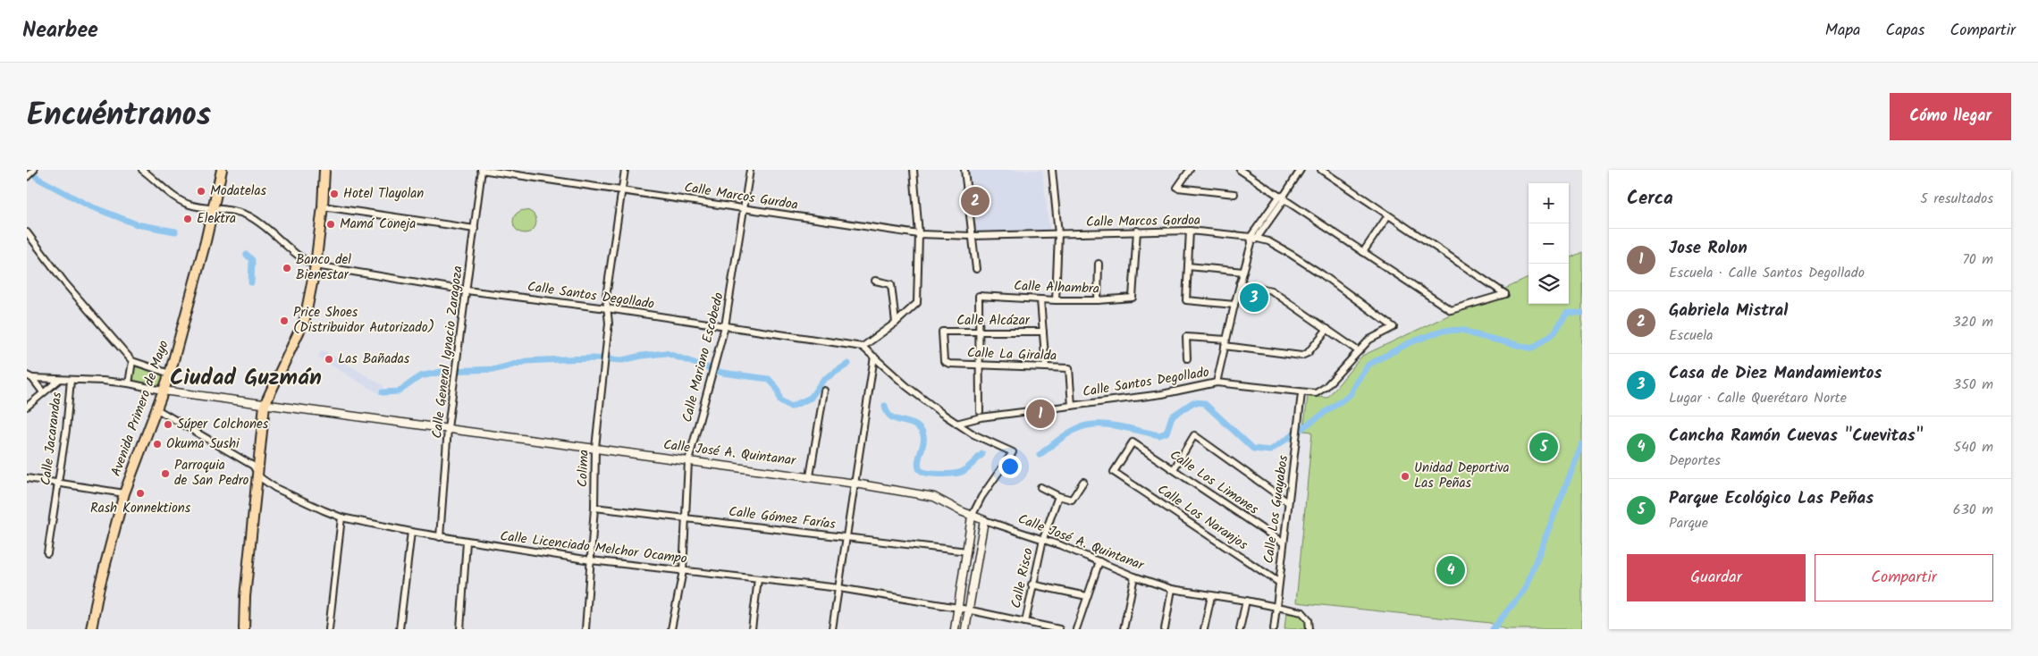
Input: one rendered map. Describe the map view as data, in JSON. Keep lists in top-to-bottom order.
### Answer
{
  "streets": {
    "main road": ["Avenida Primero de Mayo"],
    "street": [
      "Calle Marcos Gurdoa",
      "Calle Marcos Gordoa",
      "Calle Alhambra",
      "Calle Santos Degollado",
      "Calle Alcázar",
      "Calle General Ignacio Zaragoza",
      "Calle La Giralda",
      "Calle Mariano Escobedo",
      "Calle Jacarandas",
      "Calle José A. Quintanar",
      "Colima",
      "Calle Los Limones",
      "Calle Los Guayabos",
      "Calle Los Naranjos",
      "Calle Gómez Farías",
      "Calle Licenciado Melchor Ocampo",
      "Calle Risco"
    ]
  },
  "crossings": [
    ["Calle Marcos Gurdoa", "Calle Marcos Gordoa"],
    ["Calle Marcos Gurdoa", "Calle General Ignacio Zaragoza"],
    ["Calle Marcos Gurdoa", "Calle Mariano Escobedo"],
    ["Calle Marcos Gurdoa", "Colima"],
    ["Calle Marcos Gordoa", "Calle Alhambra"],
    ["Calle Marcos Gordoa", "Calle Santos Degollado"],
    ["Calle Alhambra", "Calle Alcázar"],
    ["Calle Santos Degollado", "Calle General Ignacio Zaragoza"],
    ["Calle Santos Degollado", "Calle La Giralda"],
    ["Calle Santos Degollado", "Calle Mariano Escobedo"],
    ["Calle Santos Degollado", "Avenida Primero de Mayo"],
    ["Calle Santos Degollado", "Colima"],
    ["Calle Santos Degollado", "Calle Los Guayabos"],
    ["Calle Alcázar", "Calle La Giralda"],
    ["Calle General Ignacio Zaragoza", "Calle José A. Quintanar"],
    ["Calle General Ignacio Zaragoza", "Calle Licenciado Melchor Ocampo"],
    ["Calle Mariano Escobedo", "Calle José A. Quintanar"],
    ["Calle Mariano Escobedo", "Calle Gómez Farías"],
    ["Calle Mariano Escobedo", "Calle Licenciado Melchor Ocampo"],
    ["Avenida Primero de Mayo", "Calle José A. Quintanar"],
    ["Avenida Primero de Mayo", "Calle Licenciado Melchor Ocampo"],
    ["Calle José A. Quintanar", "Colima"],
    ["Calle José A. Quintanar", "Calle Los Guayabos"],
    ["Calle José A. Quintanar", "Calle Risco"],
    ["Colima", "Calle Gómez Farías"],
    ["Colima", "Calle Licenciado Melchor Ocampo"],
    ["Calle Los Limones", "Calle Los Guayabos"],
    ["Calle Los Limones", "Calle Los Naranjos"],
    ["Calle Los Guayabos", "Calle Los Naranjos"],
    ["Calle Licenciado Melchor Ocampo", "Calle Risco"]
  ],
  "districts": ["Ciudad Guzmán"],
  "places": [
    "Modatelas",
    "Hotel Tlayolan",
    "Elektra",
    "Mamá Coneja",
    "Banco del Bienestar",
    "Price Shoes (Distribuidor Autorizado)",
    "Las Bañadas",
    "Súper Colchones",
    "Okuma Sushi",
    "Parroquia de San Pedro",
    "Unidad Deportiva Las Peñas",
    "Rash Konnektions"
  ],
  "page": {
    "header": "Nearbee",
    "nav": ["Mapa", "Capas", "Compartir"],
    "title": "Encuéntranos",
    "buttons": [
      "Cómo llegar",
      ["Guardar", "Compartir"]
    ],
    "heading": ["Cerca", "5 resultados"],
    "map_buttons": ["+", "−"],
    "pins": [
      "2",
      "3",
      "1",
      "5",
      "4"
    ],
    "list": [
      {
        "mark": "1",
        "name": "Jose Rolon",
        "note": "Escuela · Calle Santos Degollado",
        "value": "70 m"
      },
      {
        "mark": "2",
        "name": "Gabriela Mistral",
        "note": "Escuela",
        "value": "320 m"
      },
      {
        "mark": "3",
        "name": "Casa de Diez Mandamientos",
        "note": "Lugar · Calle Querétaro Norte",
        "value": "350 m"
      },
      {
        "mark": "4",
        "name": "Cancha Ramón Cuevas \"Cuevitas\"",
        "note": "Deportes",
        "value": "540 m"
      },
      {
        "mark": "5",
        "name": "Parque Ecológico Las Peñas",
        "note": "Parque",
        "value": "630 m"
      }
    ]
  }
}
